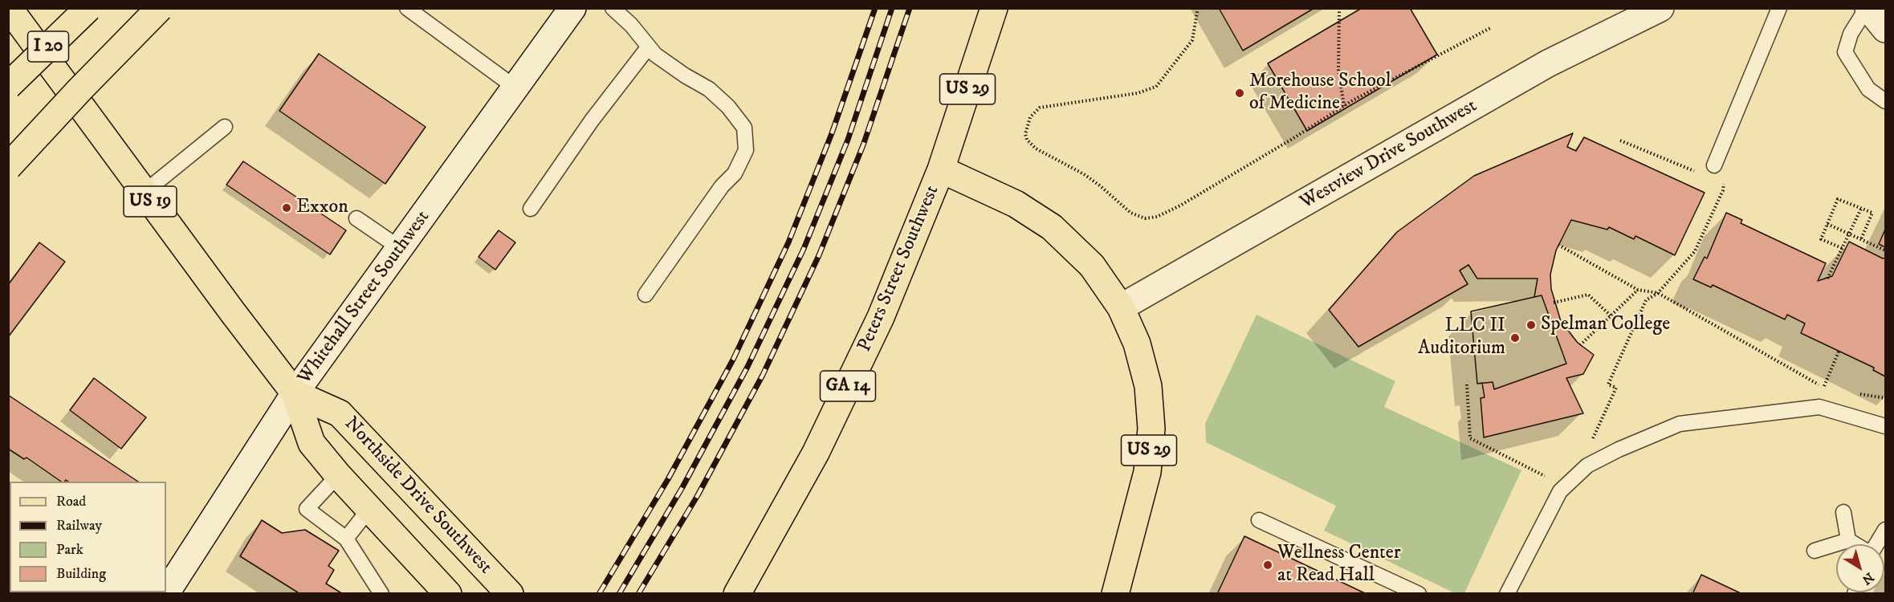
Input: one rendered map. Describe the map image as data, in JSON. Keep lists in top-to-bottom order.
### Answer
{
  "streets": {
    "main road": [
      "I 20",
      "US 29",
      "Westview Drive Southwest",
      "US 19",
      "Peters Street Southwest",
      "Whitehall Street Southwest",
      "GA 14",
      "Northside Drive Southwest"
    ]
  },
  "crossings": [
    ["US 29", "Westview Drive Southwest"],
    ["US 29", "Peters Street Southwest"],
    ["Whitehall Street Southwest", "Northside Drive Southwest"]
  ],
  "places": [
    "Morehouse School of Medicine",
    "Exxon",
    "Spelman College",
    "LLC II Auditorium",
    "Wellness Center at Read Hall"
  ],
  "legend": [
    "Road",
    "Railway",
    "Park",
    "Building"
  ],
  "north": "bottom right"
}
